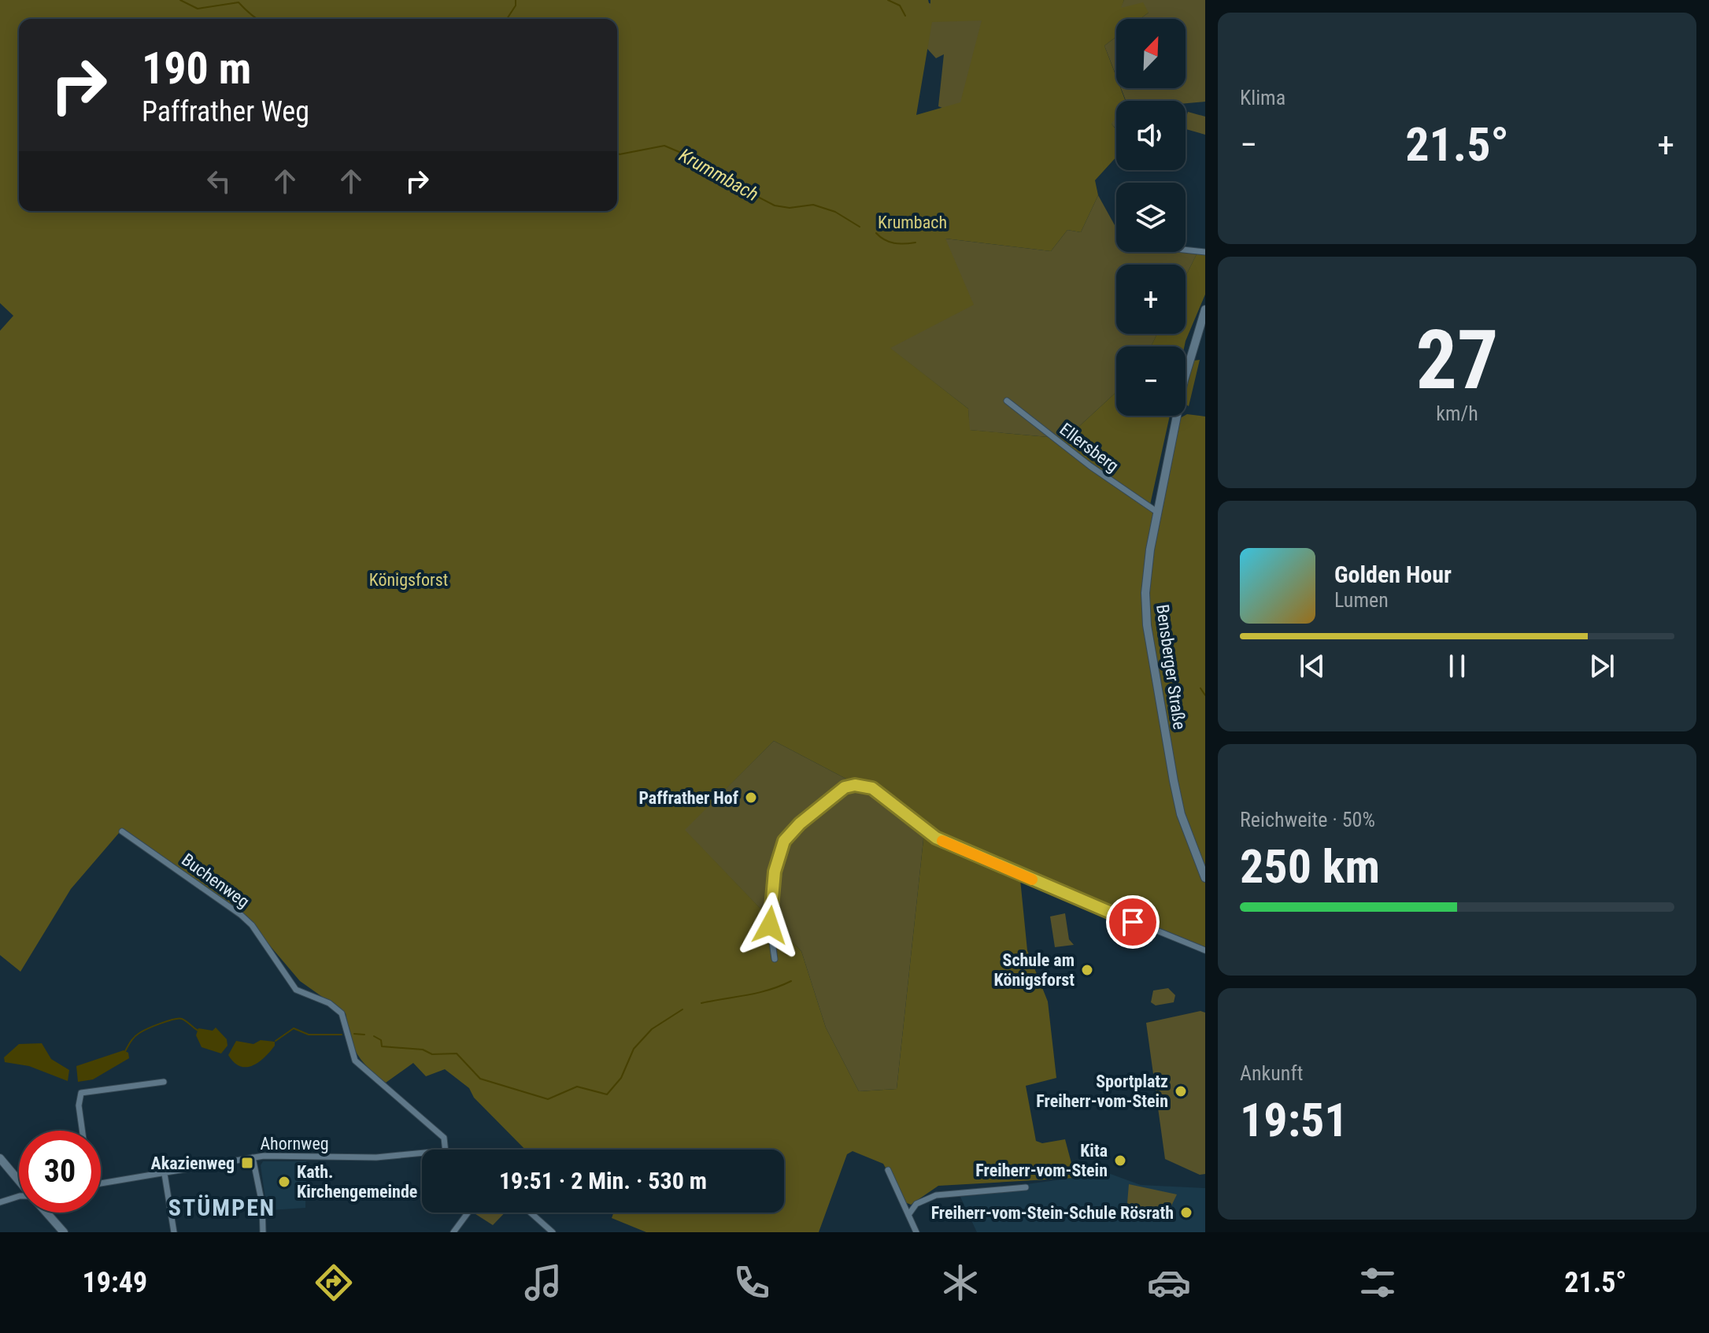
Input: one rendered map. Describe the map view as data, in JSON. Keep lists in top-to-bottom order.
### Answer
{
  "streets": {
    "main road": ["Bensberger Straße"],
    "street": ["Ellersberg", "Buchenweg", "Ahornweg"]
  },
  "crossings": [
    ["Ellersberg", "Bensberger Straße"]
  ],
  "districts": ["STÜMPEN"],
  "water": ["Krummbach"],
  "parks": ["Krumbach", "Königsforst"],
  "places": {
    "other": [
      "Paffrather Hof",
      "Schule am Königsforst",
      "Sportplatz Freiherr-vom-Stein",
      "Kita Freiherr-vom-Stein",
      "Kath. Kirchengemeinde",
      "Freiherr-vom-Stein-Schule Rösrath"
    ],
    "transit": ["Akazienweg"]
  },
  "north": "top right",
  "page": {
    "tile": [
      "Klima",
      ["27", "km/h"],
      ["Reichweite · 50%", "250 km"],
      ["Ankunft", "19:51"]
    ],
    "map_buttons": ["+", "−"],
    "turn": ["190 m", "Paffrather Weg"],
    "heat": ["−", "21.5°", "+"],
    "song": ["Golden Hour", "Lumen"],
    "limit": "30",
    "trip": "19:51 · 2 Min. · 530 m",
    "tabs": ["19:49", "21.5°"]
  }
}
